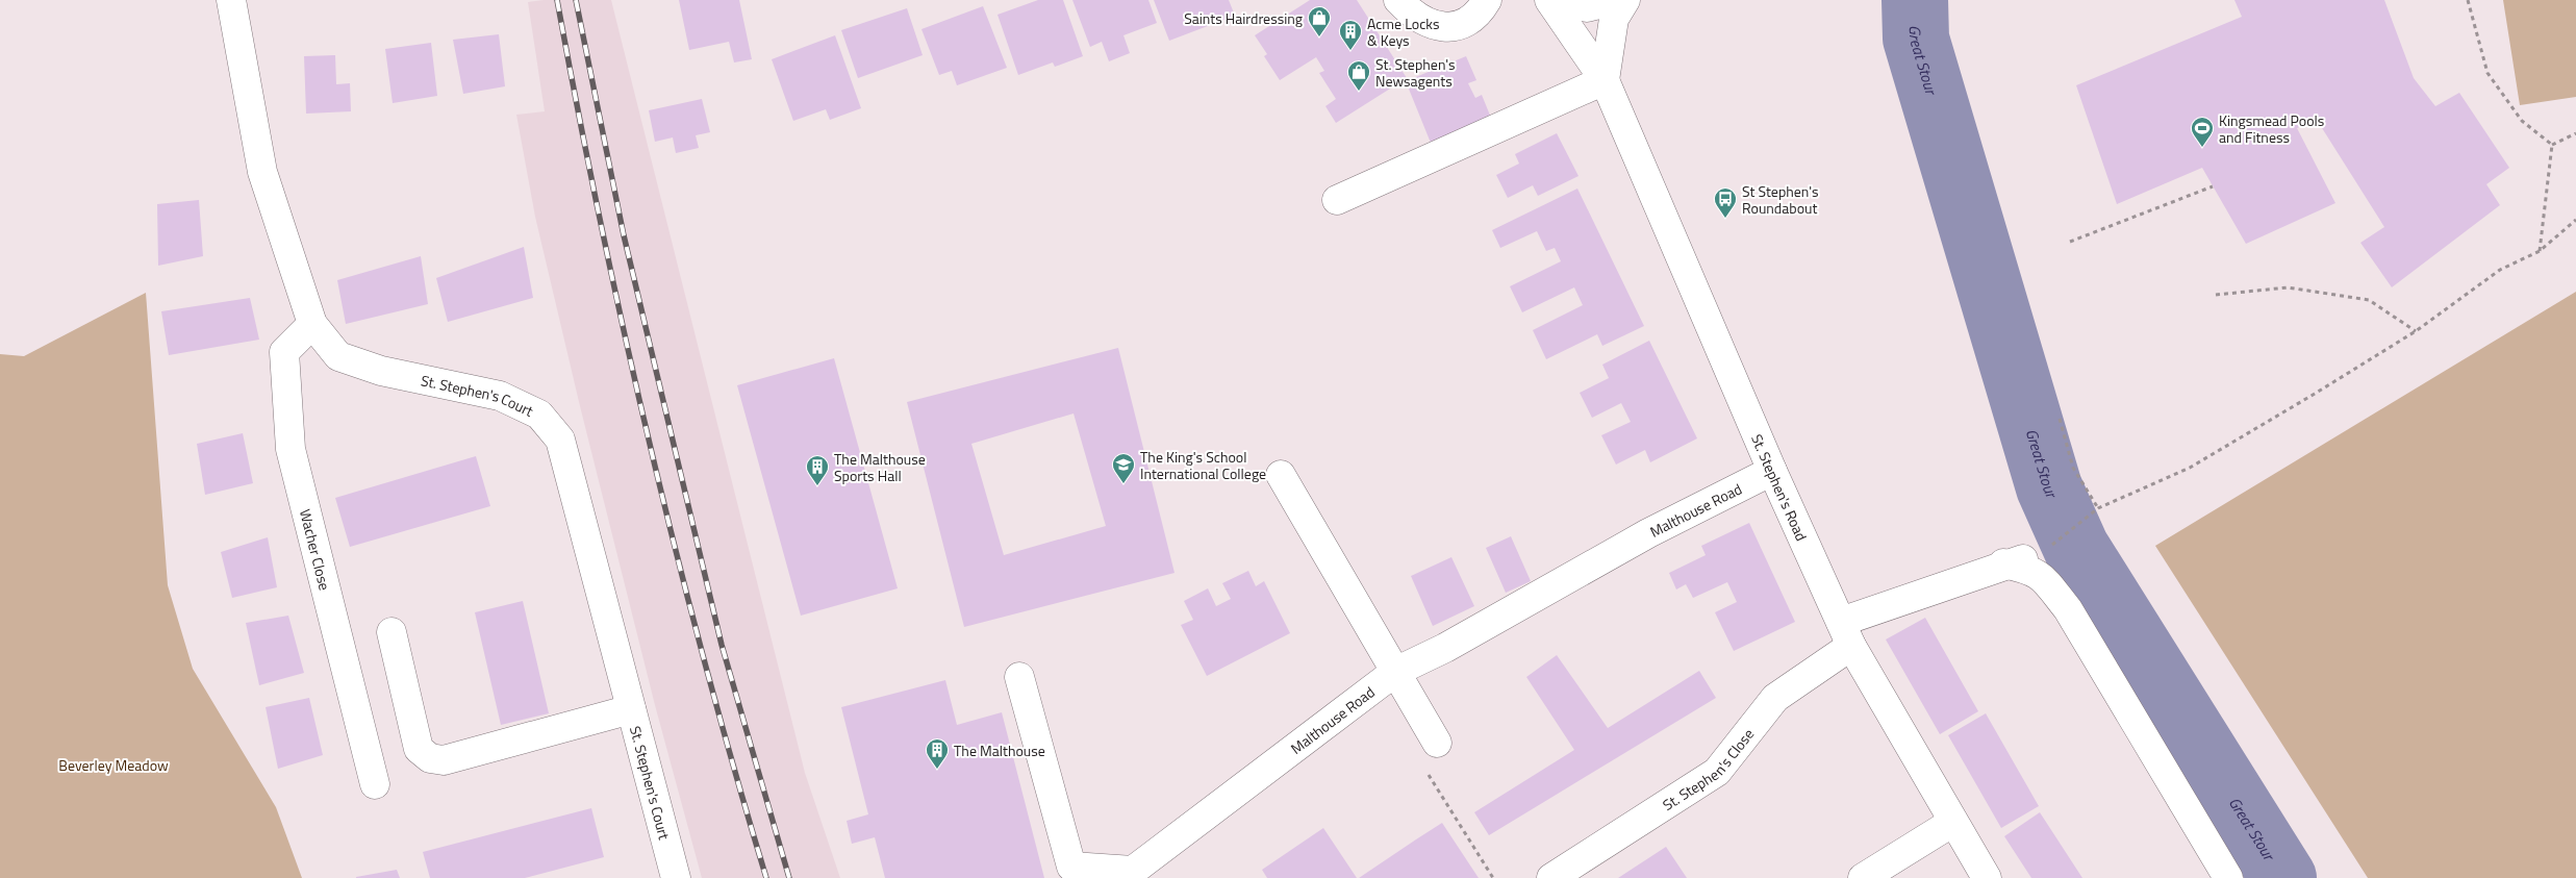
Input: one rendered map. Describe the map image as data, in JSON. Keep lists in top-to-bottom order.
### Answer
{
  "streets": {
    "street": [
      "St. Stephen's Court",
      "St. Stephen's Road",
      "Malthouse Road",
      "Wacher Close",
      "St. Stephen's Close"
    ]
  },
  "crossings": [
    ["St. Stephen's Court", "Wacher Close"],
    ["St. Stephen's Road", "Malthouse Road"],
    ["St. Stephen's Road", "St. Stephen's Close"]
  ],
  "water": ["Great Stour"],
  "parks": ["Beverley Meadow"],
  "places": {
    "shop": ["Saints Hairdressing", "St. Stephen's Newsagents"],
    "building": ["Acme Locks & Keys", "The Malthouse Sports Hall", "The Malthouse"],
    "sports": ["Kingsmead Pools and Fitness"],
    "bus stop": ["St Stephen's Roundabout"],
    "school or university": ["The King's School International College"]
  }
}
